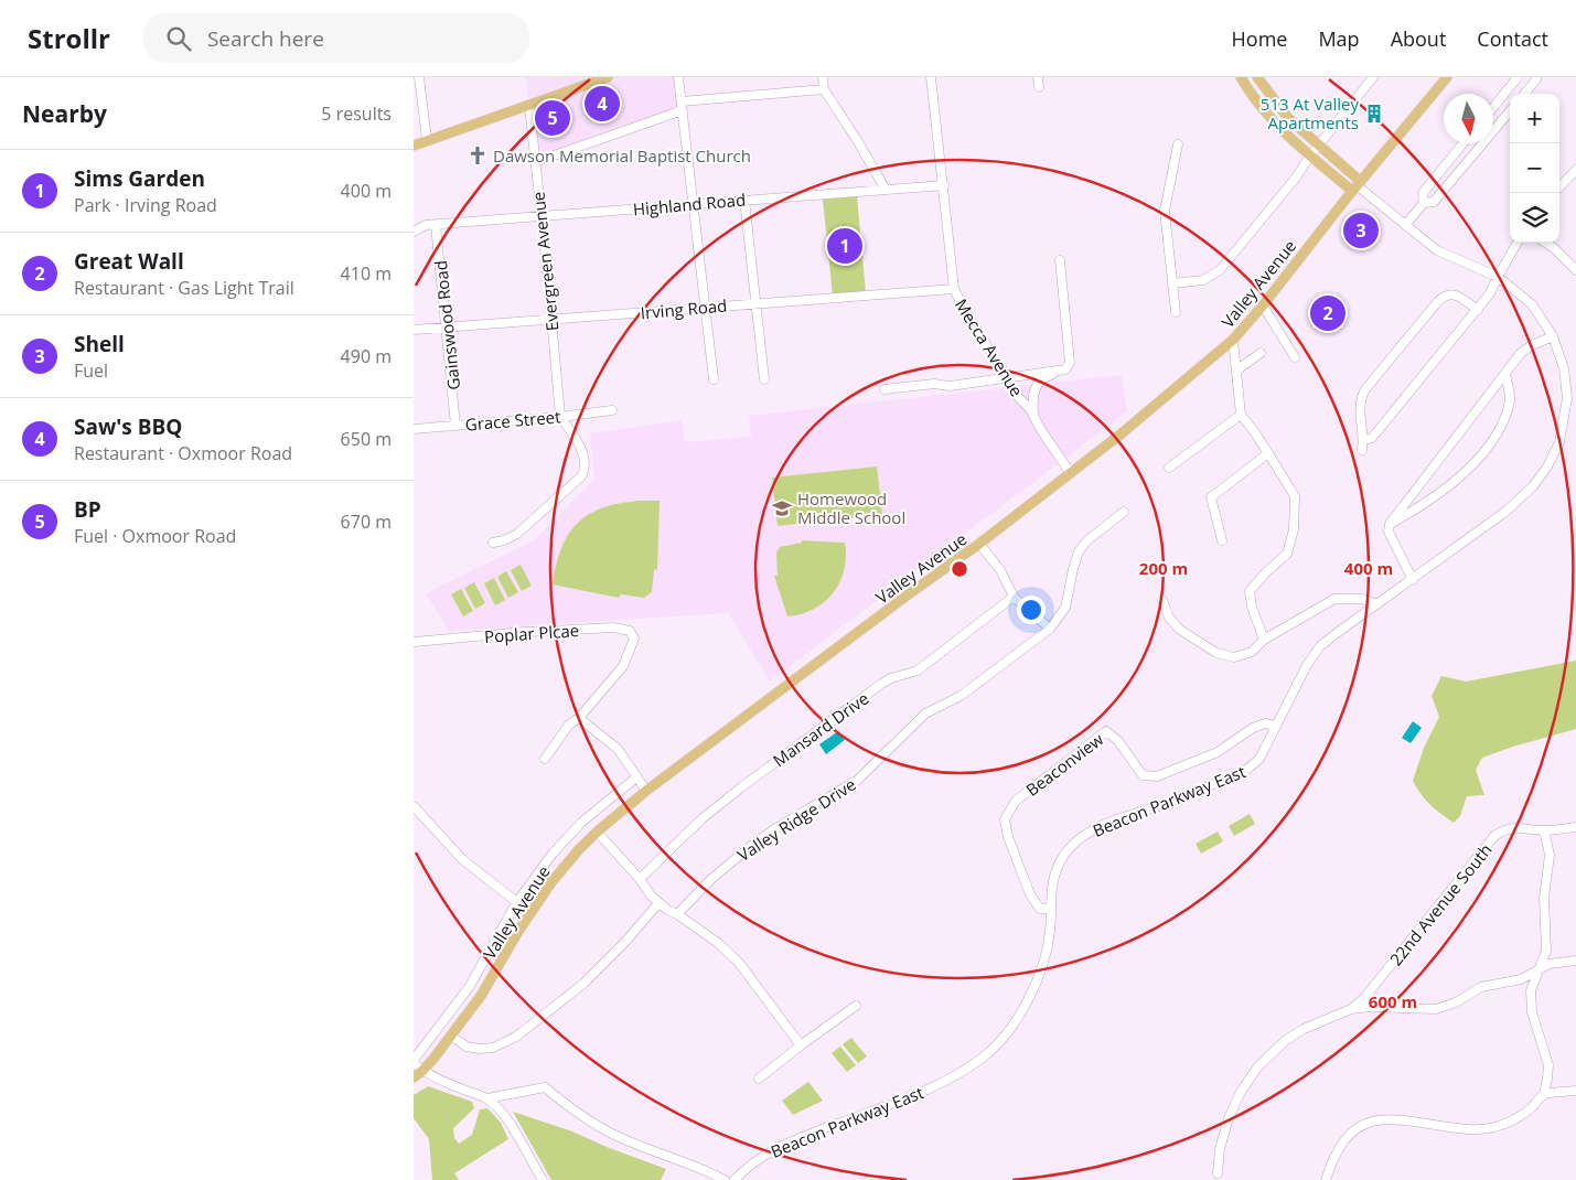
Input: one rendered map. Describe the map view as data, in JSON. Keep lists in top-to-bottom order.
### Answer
{
  "streets": {
    "main road": ["Valley Avenue"],
    "street": [
      "Highland Road",
      "Evergreen Avenue",
      "Irving Road",
      "Gainswood Road",
      "Mecca Avenue",
      "Grace Street",
      "Poplar Plcae",
      "Mansard Drive",
      "Beaconview",
      "Beacon Parkway East",
      "Valley Ridge Drive",
      "22nd Avenue South"
    ]
  },
  "crossings": [
    ["Highland Road", "Evergreen Avenue"],
    ["Highland Road", "Gainswood Road"],
    ["Highland Road", "Mecca Avenue"],
    ["Evergreen Avenue", "Irving Road"],
    ["Evergreen Avenue", "Grace Street"],
    ["Valley Avenue", "Mecca Avenue"],
    ["Valley Avenue", "Beacon Parkway East"],
    ["Irving Road", "Gainswood Road"],
    ["Irving Road", "Mecca Avenue"],
    ["Gainswood Road", "Grace Street"],
    ["Beaconview", "Beacon Parkway East"]
  ],
  "places": {
    "building": ["513 At Valley Apartments"],
    "church": ["Dawson Memorial Baptist Church"],
    "school or university": ["Homewood Middle School"]
  },
  "north": "bottom",
  "page": {
    "header": "Strollr",
    "search": "Search here",
    "nav": [
      "Home",
      "Map",
      "About",
      "Contact"
    ],
    "heading": ["Nearby", "5 results"],
    "pins": [
      "4",
      "5",
      "3",
      "1",
      "2"
    ],
    "map_buttons": ["+", "−"],
    "list": [
      {
        "mark": "1",
        "name": "Sims Garden",
        "note": "Park · Irving Road",
        "value": "400 m"
      },
      {
        "mark": "2",
        "name": "Great Wall",
        "note": "Restaurant · Gas Light Trail",
        "value": "410 m"
      },
      {
        "mark": "3",
        "name": "Shell",
        "note": "Fuel",
        "value": "490 m"
      },
      {
        "mark": "4",
        "name": "Saw's BBQ",
        "note": "Restaurant · Oxmoor Road",
        "value": "650 m"
      },
      {
        "mark": "5",
        "name": "BP",
        "note": "Fuel · Oxmoor Road",
        "value": "670 m"
      }
    ]
  },
  "rings": ["200 m", "400 m", "600 m"]
}
